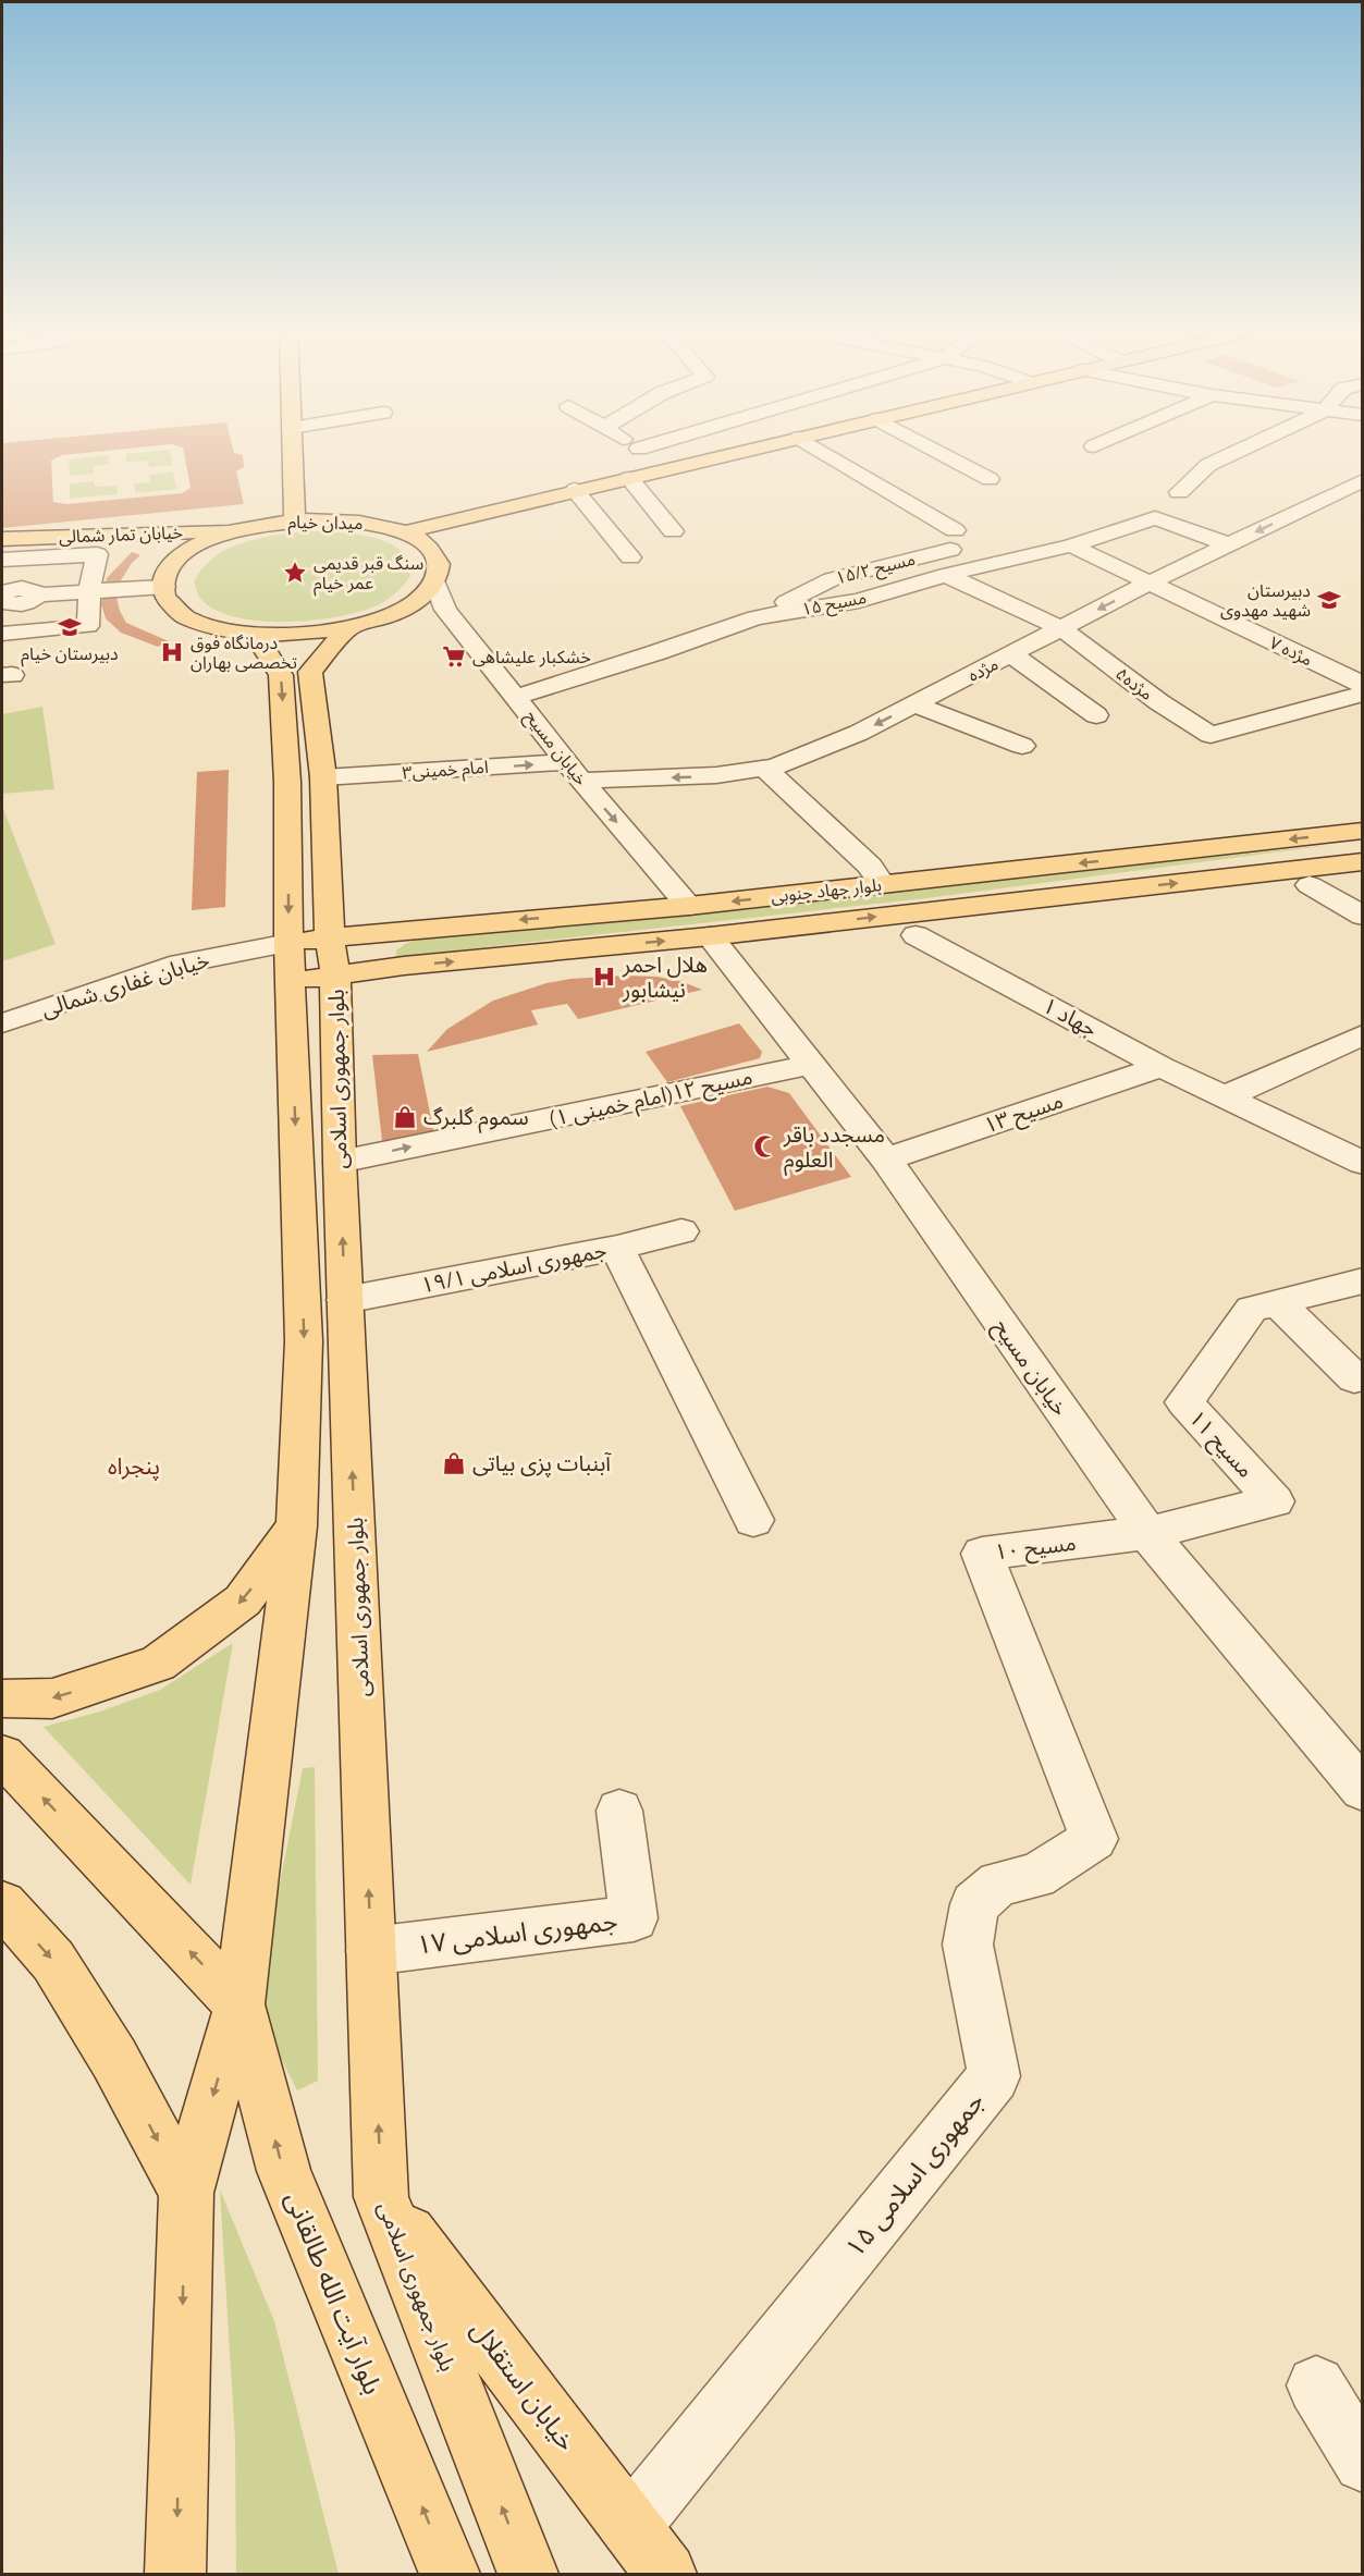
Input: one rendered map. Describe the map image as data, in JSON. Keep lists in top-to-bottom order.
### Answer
{
  "streets": {
    "main road": [
      "میدان خیام",
      "خیابان تمار شمالی",
      "بلوار جهاد جنوبی",
      "بلوار جمهوری اسلامی",
      "بلوار آیت الله طالقانی",
      "خیابان استقلال"
    ],
    "street": [
      "مسیح ۱۵/۲",
      "مسیح ۱۵",
      "مژده ۷",
      "مژده",
      "مژده۵",
      "خیابان مسیح",
      "امام خمینی۳",
      "خیابان غفاری شمالی",
      "جهاد ۱",
      "مسیح ۱۲(امام خمینی ۱)",
      "مسیح ۱۳",
      "جمهوری اسلامی ۱۹/۱",
      "مسیح ۱۱",
      "مسیح ۱۰",
      "جمهوری اسلامی ۱۷",
      "جمهوری اسلامی ۱۵"
    ]
  },
  "crossings": [
    ["میدان خیام", "خیابان تمار شمالی"],
    ["میدان خیام", "خیابان مسیح"],
    ["مسیح ۱۵/۲", "مسیح ۱۵"],
    ["مسیح ۱۵", "مژده ۷"],
    ["مسیح ۱۵", "مژده"],
    ["مسیح ۱۵", "مژده۵"],
    ["مسیح ۱۵", "خیابان مسیح"],
    ["مژده ۷", "مژده"],
    ["مژده", "مژده۵"],
    ["مژده", "خیابان مسیح"],
    ["مژده", "امام خمینی۳"],
    ["خیابان مسیح", "امام خمینی۳"],
    ["خیابان مسیح", "بلوار جهاد جنوبی"],
    ["خیابان مسیح", "مسیح ۱۲(امام خمینی ۱)"],
    ["خیابان مسیح", "مسیح ۱۳"],
    ["خیابان مسیح", "مسیح ۱۱"],
    ["خیابان مسیح", "مسیح ۱۰"],
    ["امام خمینی۳", "بلوار جمهوری اسلامی"],
    ["بلوار جهاد جنوبی", "خیابان غفاری شمالی"],
    ["بلوار جهاد جنوبی", "بلوار جمهوری اسلامی"],
    ["خیابان غفاری شمالی", "بلوار جمهوری اسلامی"],
    ["جهاد ۱", "مسیح ۱۳"],
    ["بلوار جمهوری اسلامی", "مسیح ۱۲(امام خمینی ۱)"],
    ["بلوار جمهوری اسلامی", "جمهوری اسلامی ۱۹/۱"],
    ["بلوار جمهوری اسلامی", "جمهوری اسلامی ۱۷"],
    ["بلوار جمهوری اسلامی", "بلوار آیت الله طالقانی"],
    ["بلوار جمهوری اسلامی", "خیابان استقلال"],
    ["مسیح ۱۱", "مسیح ۱۰"],
    ["مسیح ۱۰", "جمهوری اسلامی ۱۵"],
    ["جمهوری اسلامی ۱۵", "خیابان استقلال"]
  ],
  "one_way": [
    "مژده",
    "امام خمینی۳",
    "مسیح ۱۲(امام خمینی ۱)",
    "بلوار آیت الله طالقانی"
  ],
  "districts": ["پنجراه"],
  "places": {
    "place": ["سنگ قبر قدیمی عمر خیام"],
    "school or university": ["دبیرستان شهید مهدوی", "دبیرستان خیام"],
    "hospital": ["درمانگاه فوق تخصصی بهاران", "هلال احمر نیشابور"],
    "supermarket": ["خشکبار علیشاهی"],
    "shop": ["سموم گلبرگ", "آبنبات پزی بیاتی"],
    "mosque": ["مسجدد باقر العلوم"]
  }
}
